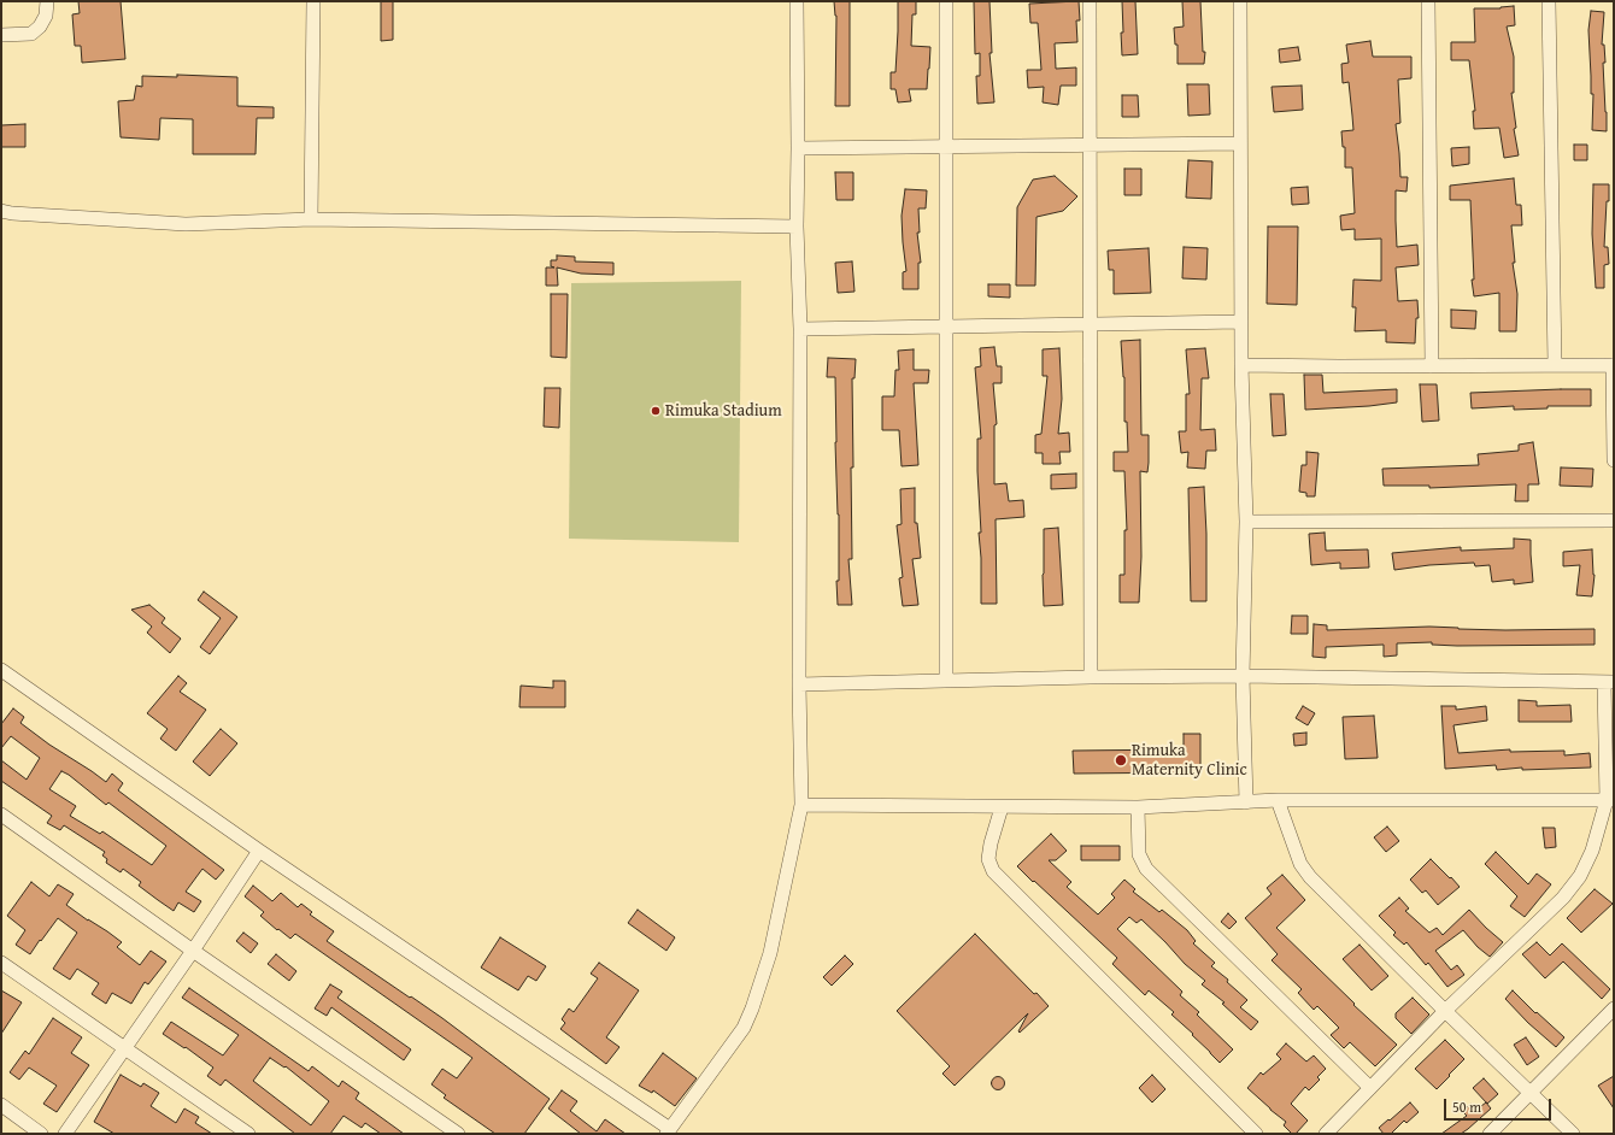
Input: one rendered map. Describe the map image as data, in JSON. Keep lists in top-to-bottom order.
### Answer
{
  "places": ["Rimuka Stadium", "Rimuka Maternity Clinic"],
  "scale_bar": "50 m"
}
